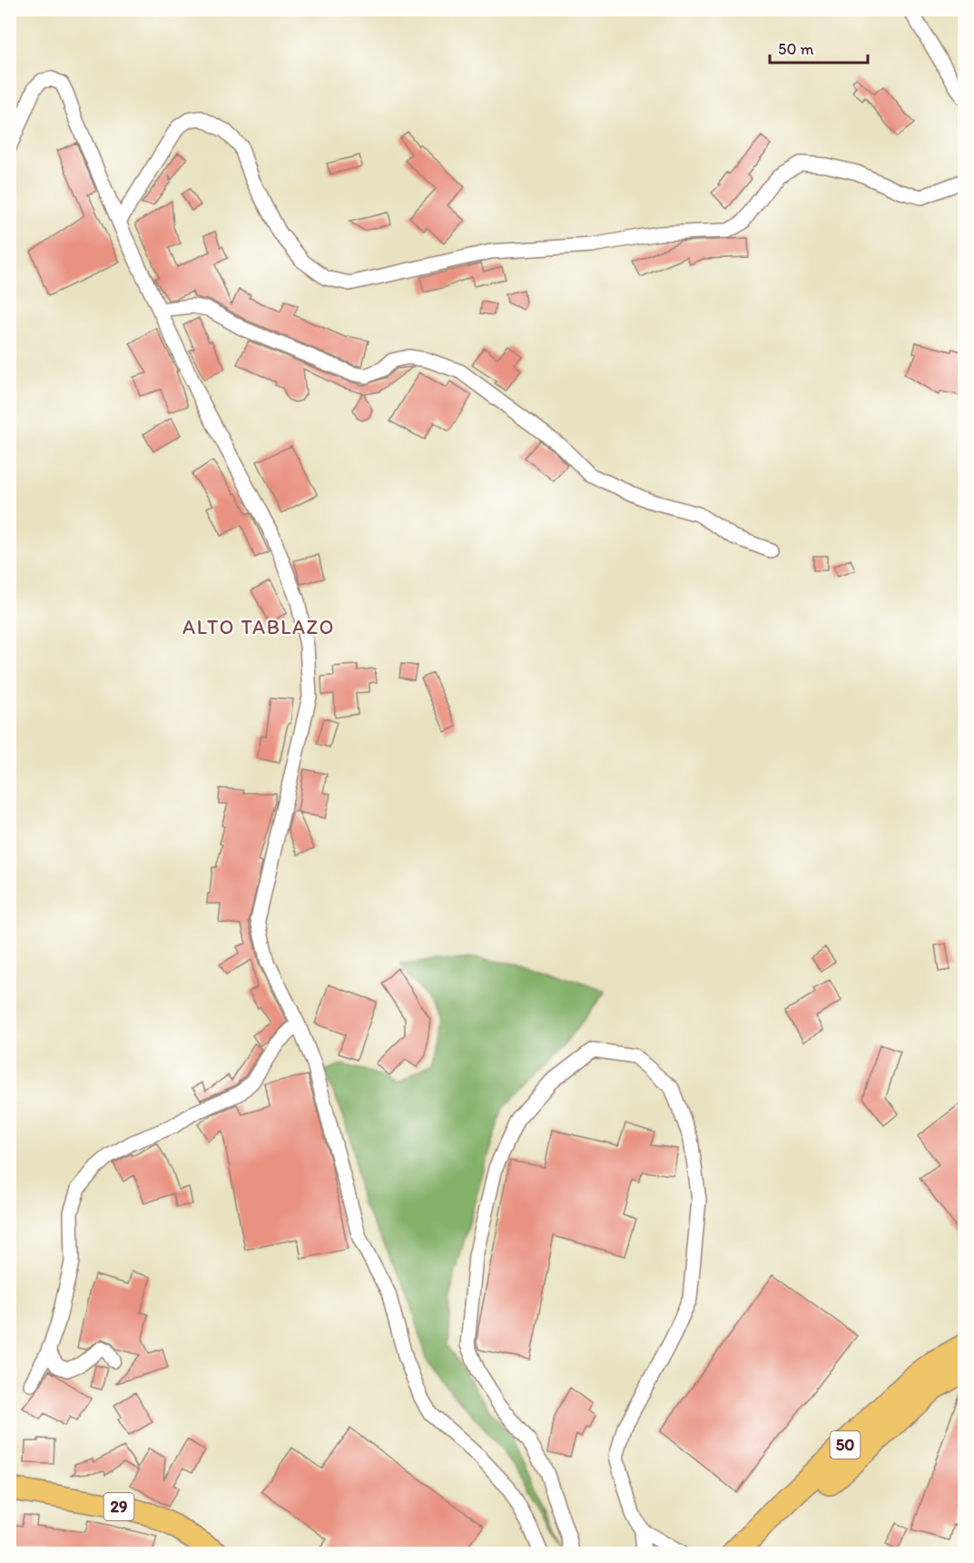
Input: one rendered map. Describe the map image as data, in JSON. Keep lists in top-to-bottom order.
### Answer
{
  "streets": {
    "highway": ["50"],
    "main road": ["29"]
  },
  "districts": ["ALTO TABLAZO"],
  "scale_bar": "50 m"
}
